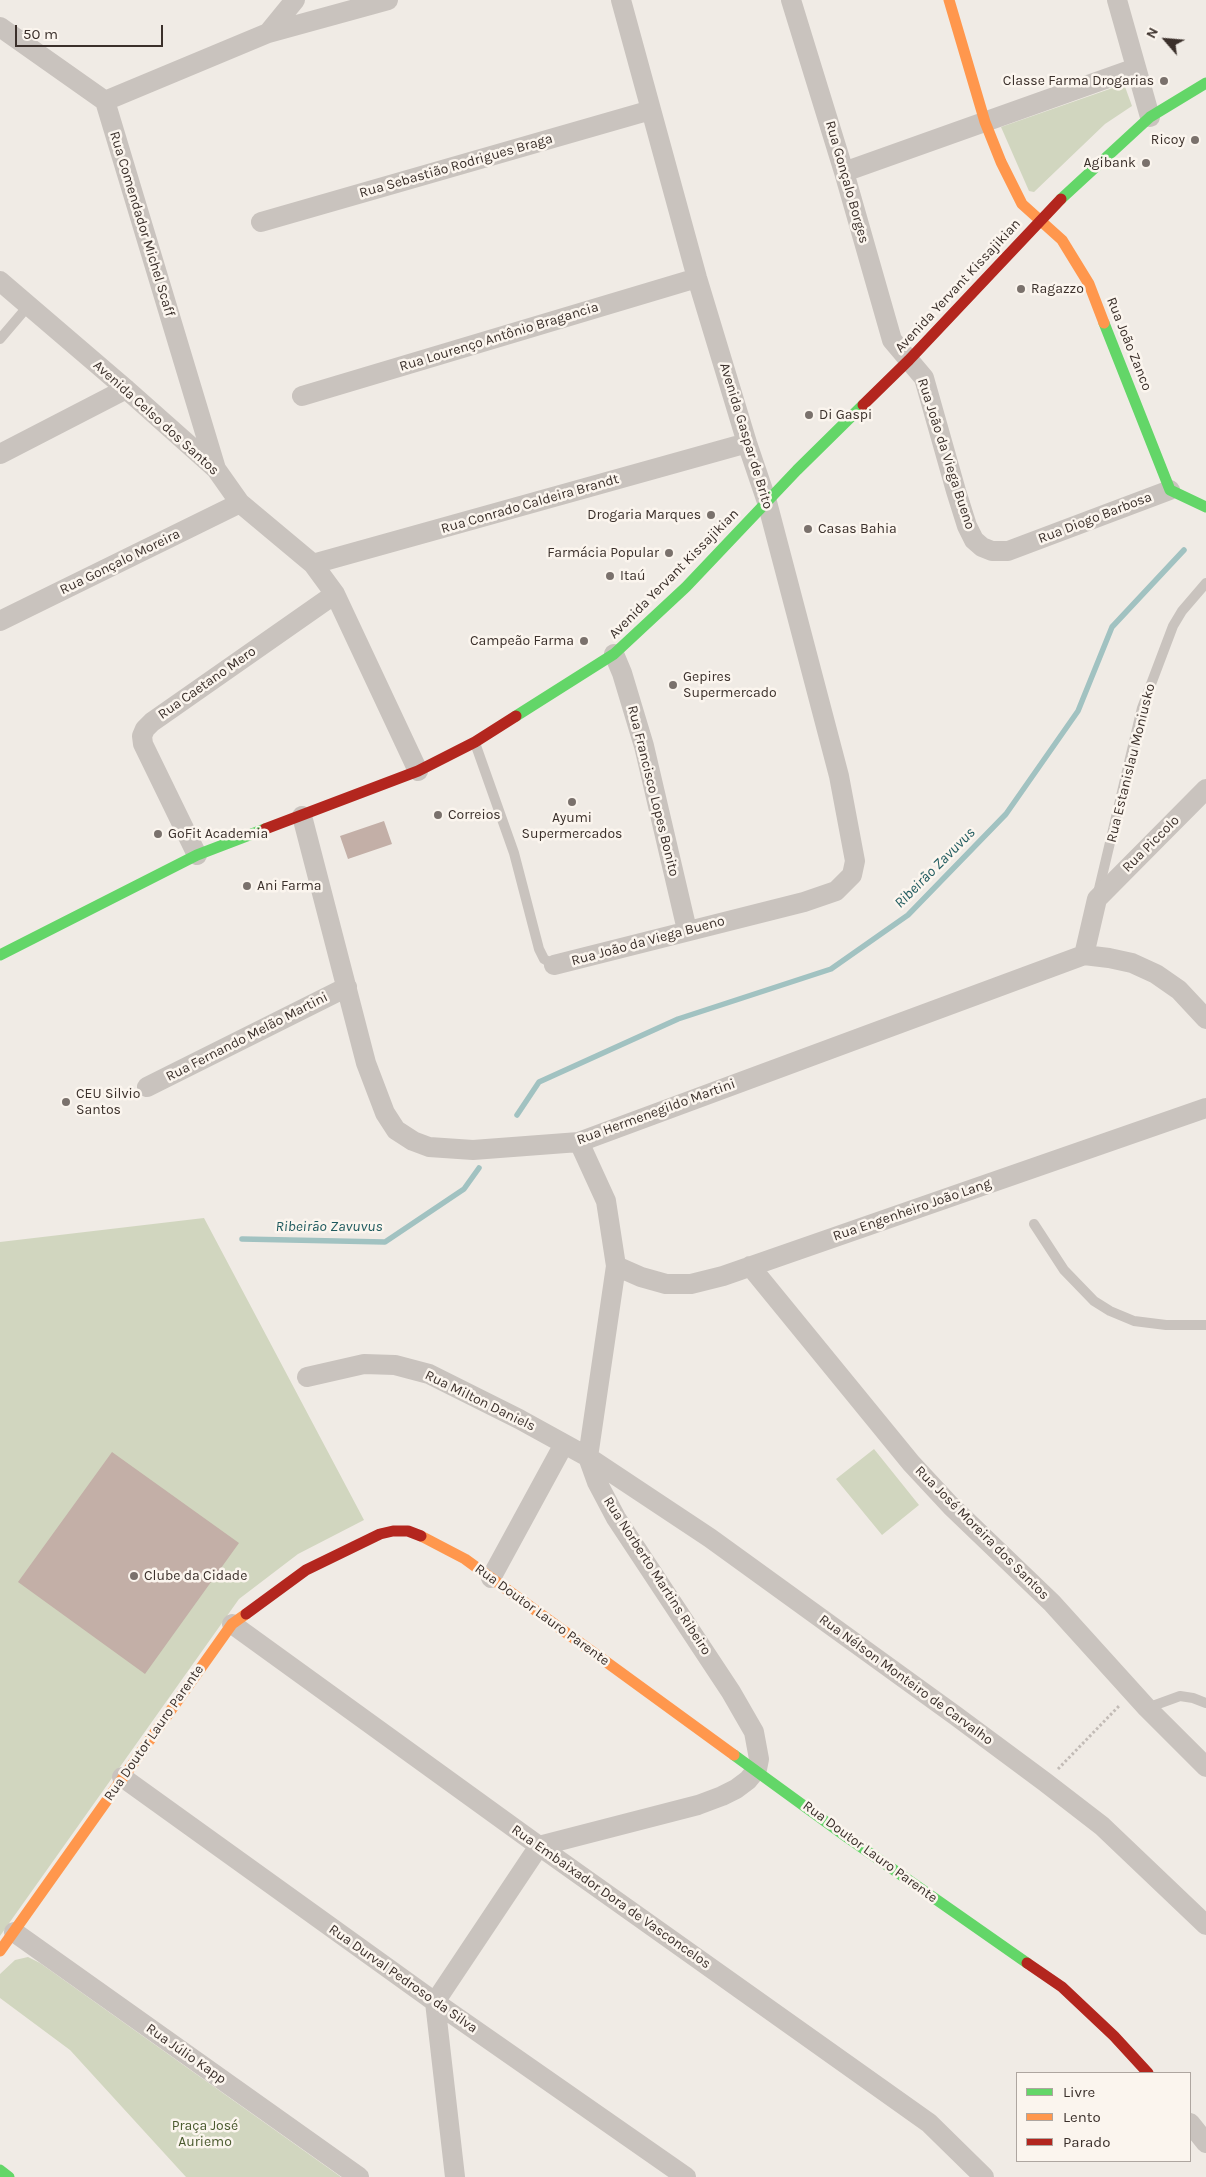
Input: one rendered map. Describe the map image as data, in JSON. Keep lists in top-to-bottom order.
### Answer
{
  "streets": {
    "street": [
      "Rua Sebastião Rodrigues Braga",
      "Rua Gonçalo Borges",
      "Rua Comendador Michel Scaff",
      "Avenida Yervant Kissajikian",
      "Rua Lourenço Antônio Bragancia",
      "Rua João Zanco",
      "Avenida Celso dos Santos",
      "Avenida Gaspar de Brito",
      "Rua João da Viega Bueno",
      "Rua Conrado Caldeira Brandt",
      "Rua Diogo Barbosa",
      "Rua Gonçalo Moreira",
      "Rua Caetano Mero",
      "Rua Estanislau Moniusko",
      "Rua Francisco Lopes Bonito",
      "Rua Piccolo",
      "Rua Fernando Melão Martini",
      "Rua Hermenegildo Martini",
      "Rua Engenheiro João Lang",
      "Rua Milton Daniels",
      "Rua José Moreira dos Santos",
      "Rua Norberto Martins Ribeiro",
      "Rua Doutor Lauro Parente",
      "Rua Nélson Monteiro de Carvalho",
      "Rua Embaixador Dora de Vasconcelos",
      "Rua Durval Pedroso da Silva",
      "Rua Júlio Kapp"
    ]
  },
  "crossings": [
    ["Rua Sebastião Rodrigues Braga", "Avenida Gaspar de Brito"],
    ["Rua Gonçalo Borges", "Avenida Yervant Kissajikian"],
    ["Rua Gonçalo Borges", "Rua João da Viega Bueno"],
    ["Rua Comendador Michel Scaff", "Avenida Celso dos Santos"],
    ["Avenida Yervant Kissajikian", "Rua João Zanco"],
    ["Avenida Yervant Kissajikian", "Avenida Celso dos Santos"],
    ["Avenida Yervant Kissajikian", "Avenida Gaspar de Brito"],
    ["Avenida Yervant Kissajikian", "Rua João da Viega Bueno"],
    ["Avenida Yervant Kissajikian", "Rua Caetano Mero"],
    ["Avenida Yervant Kissajikian", "Rua Francisco Lopes Bonito"],
    ["Avenida Yervant Kissajikian", "Rua Hermenegildo Martini"],
    ["Rua Lourenço Antônio Bragancia", "Avenida Gaspar de Brito"],
    ["Rua João Zanco", "Rua Diogo Barbosa"],
    ["Avenida Celso dos Santos", "Rua Conrado Caldeira Brandt"],
    ["Avenida Celso dos Santos", "Rua Gonçalo Moreira"],
    ["Avenida Celso dos Santos", "Rua Caetano Mero"],
    ["Avenida Gaspar de Brito", "Rua João da Viega Bueno"],
    ["Avenida Gaspar de Brito", "Rua Conrado Caldeira Brandt"],
    ["Rua João da Viega Bueno", "Rua Diogo Barbosa"],
    ["Rua João da Viega Bueno", "Rua Francisco Lopes Bonito"],
    ["Rua Estanislau Moniusko", "Rua Piccolo"],
    ["Rua Estanislau Moniusko", "Rua Hermenegildo Martini"],
    ["Rua Fernando Melão Martini", "Rua Hermenegildo Martini"],
    ["Rua Hermenegildo Martini", "Rua Norberto Martins Ribeiro"],
    ["Rua Engenheiro João Lang", "Rua José Moreira dos Santos"],
    ["Rua Engenheiro João Lang", "Rua Norberto Martins Ribeiro"],
    ["Rua Milton Daniels", "Rua Norberto Martins Ribeiro"],
    ["Rua Milton Daniels", "Rua Nélson Monteiro de Carvalho"],
    ["Rua Norberto Martins Ribeiro", "Rua Doutor Lauro Parente"],
    ["Rua Norberto Martins Ribeiro", "Rua Nélson Monteiro de Carvalho"],
    ["Rua Doutor Lauro Parente", "Rua Embaixador Dora de Vasconcelos"],
    ["Rua Doutor Lauro Parente", "Rua Durval Pedroso da Silva"],
    ["Rua Doutor Lauro Parente", "Rua Júlio Kapp"]
  ],
  "water": ["Ribeirão Zavuvus"],
  "parks": ["Praça José Auriemo"],
  "places": [
    "Classe Farma Drogarias",
    "Ricoy",
    "Agibank",
    "Ragazzo",
    "Di Gaspi",
    "Drogaria Marques",
    "Casas Bahia",
    "Farmácia Popular",
    "Itaú",
    "Campeão Farma",
    "Gepires Supermercado",
    "Ayumi Supermercados",
    "Correios",
    "GoFit Academia",
    "Ani Farma",
    "CEU Silvio Santos",
    "Clube da Cidade"
  ],
  "legend": ["Livre", "Lento", "Parado"],
  "scale_bar": "50 m",
  "north": "top left"
}
